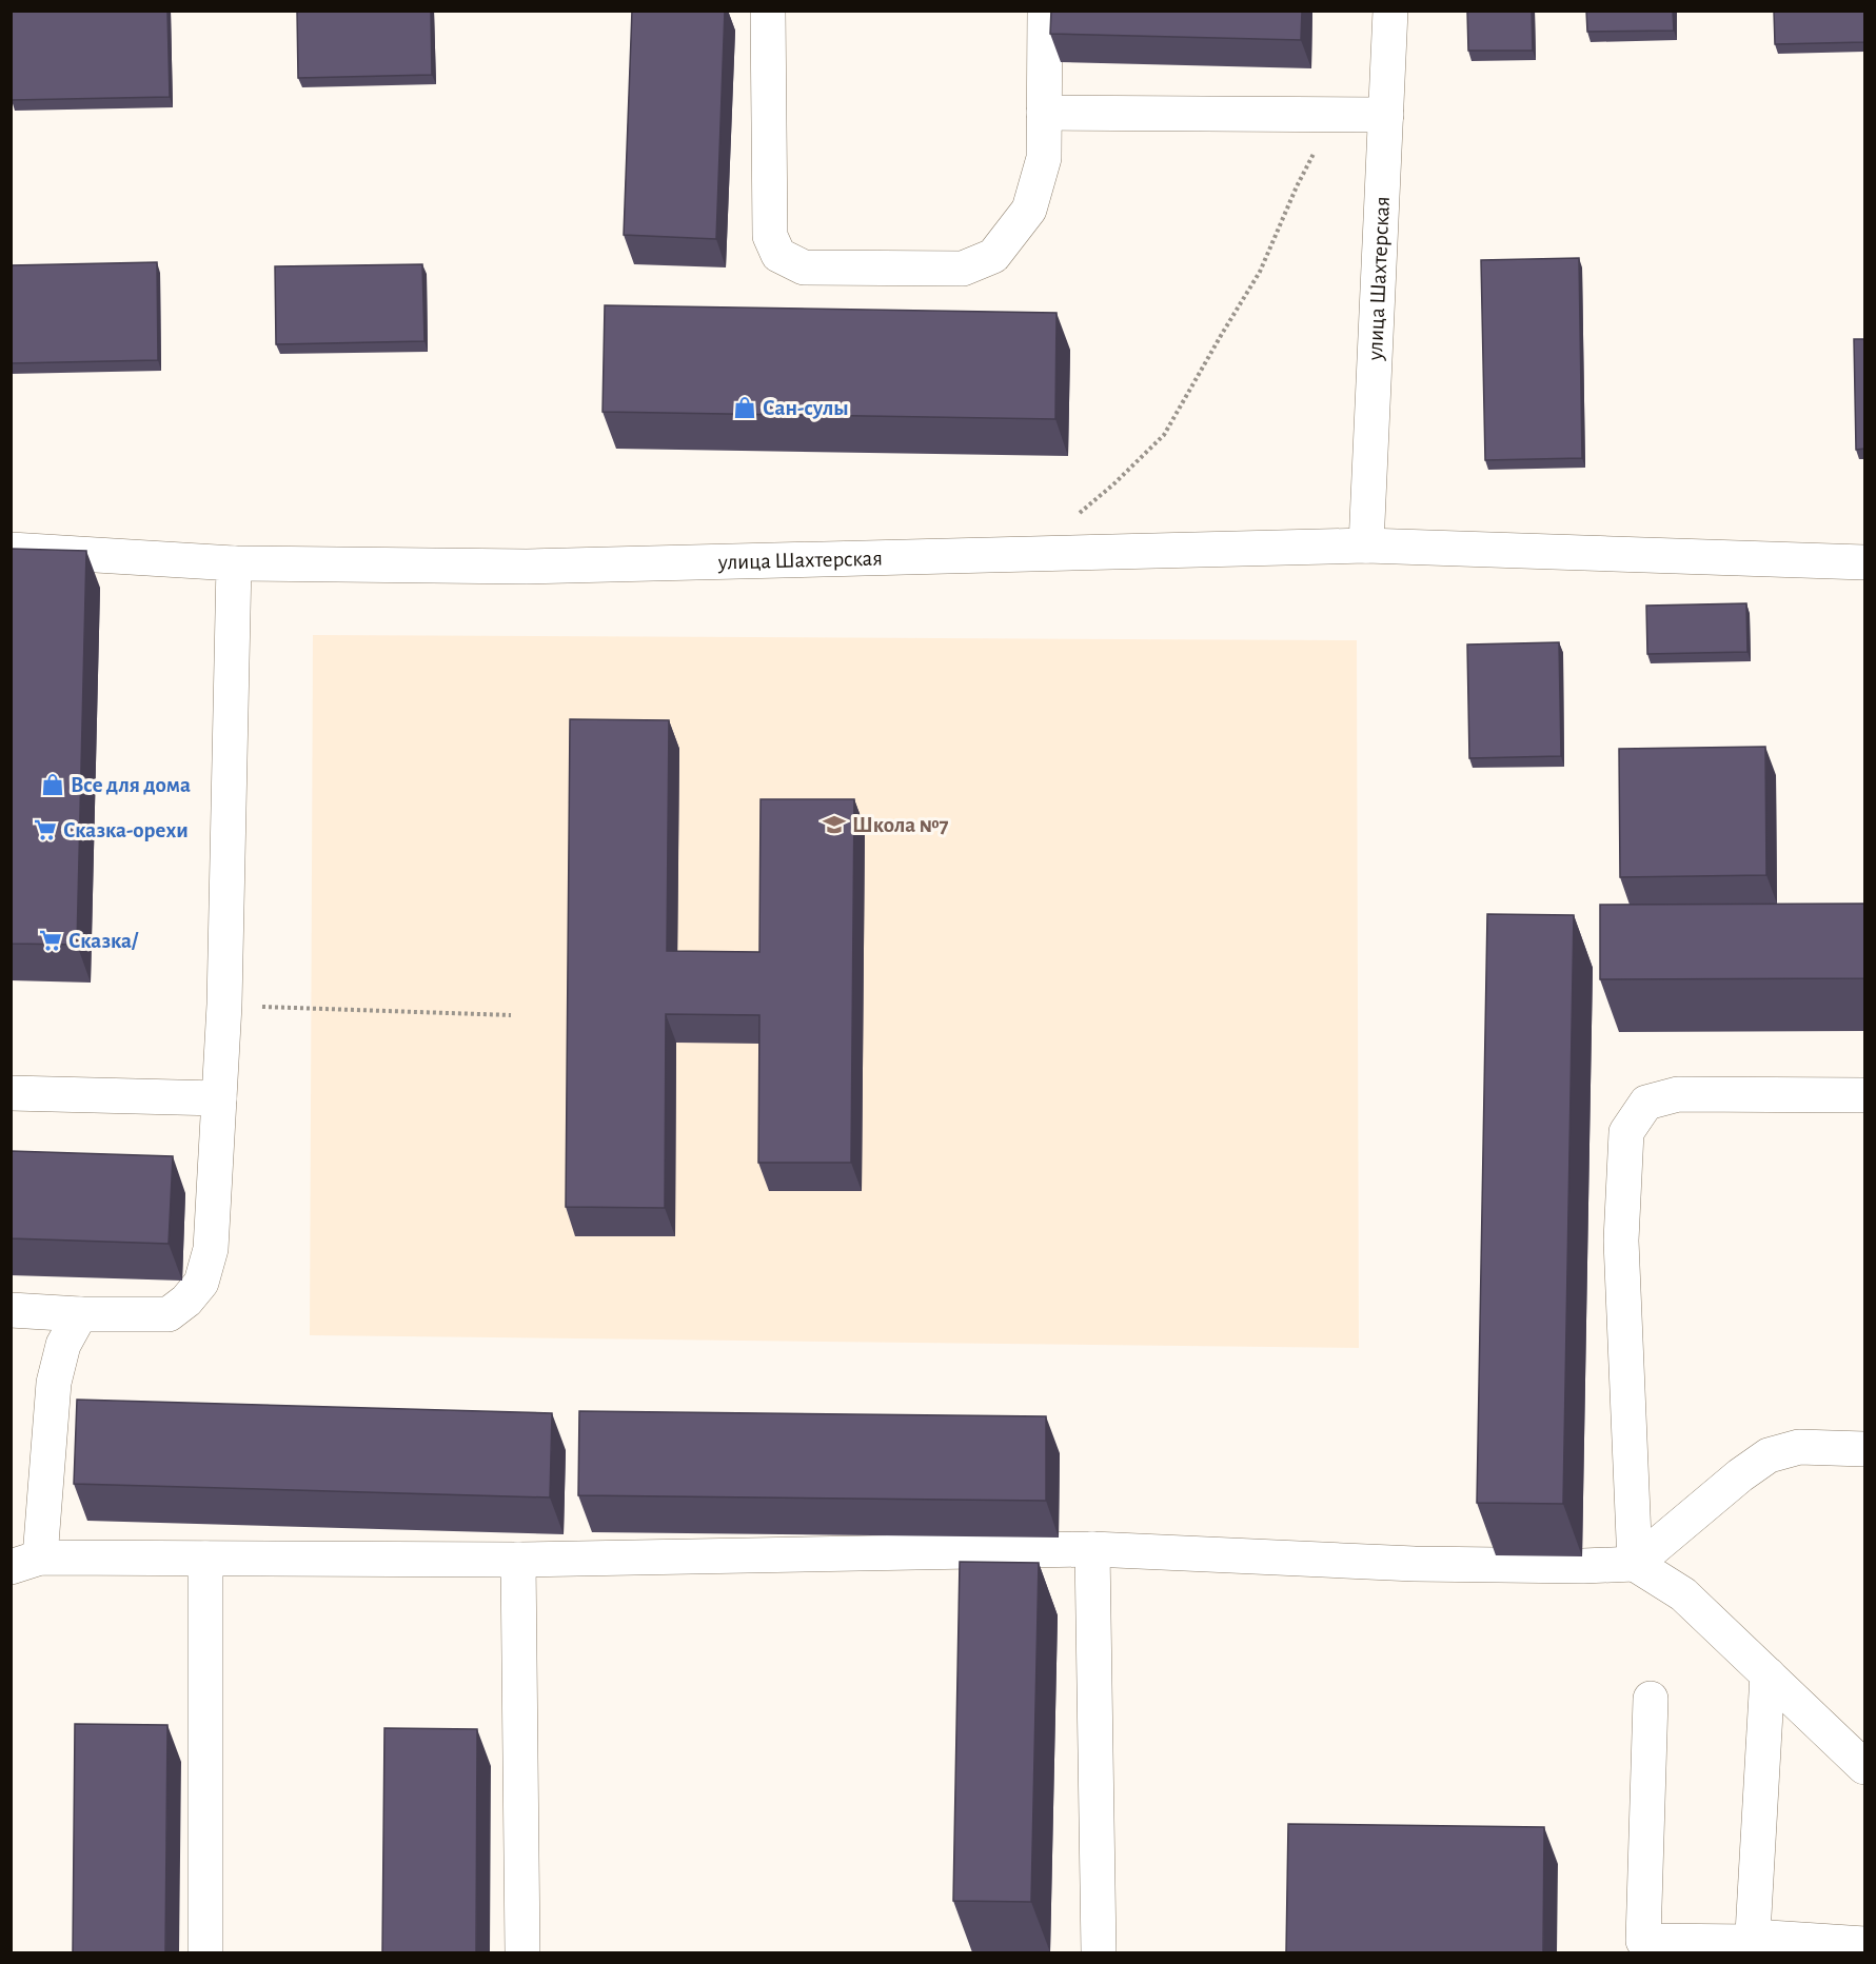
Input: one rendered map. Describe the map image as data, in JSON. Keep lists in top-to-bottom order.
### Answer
{
  "streets": {
    "street": ["улица Шахтерская"]
  },
  "places": {
    "shop": ["Сан-сулы", "Все для дома"],
    "school or university": ["Школа №7"],
    "supermarket": ["Сказка-орехи", "Сказка/"]
  }
}
